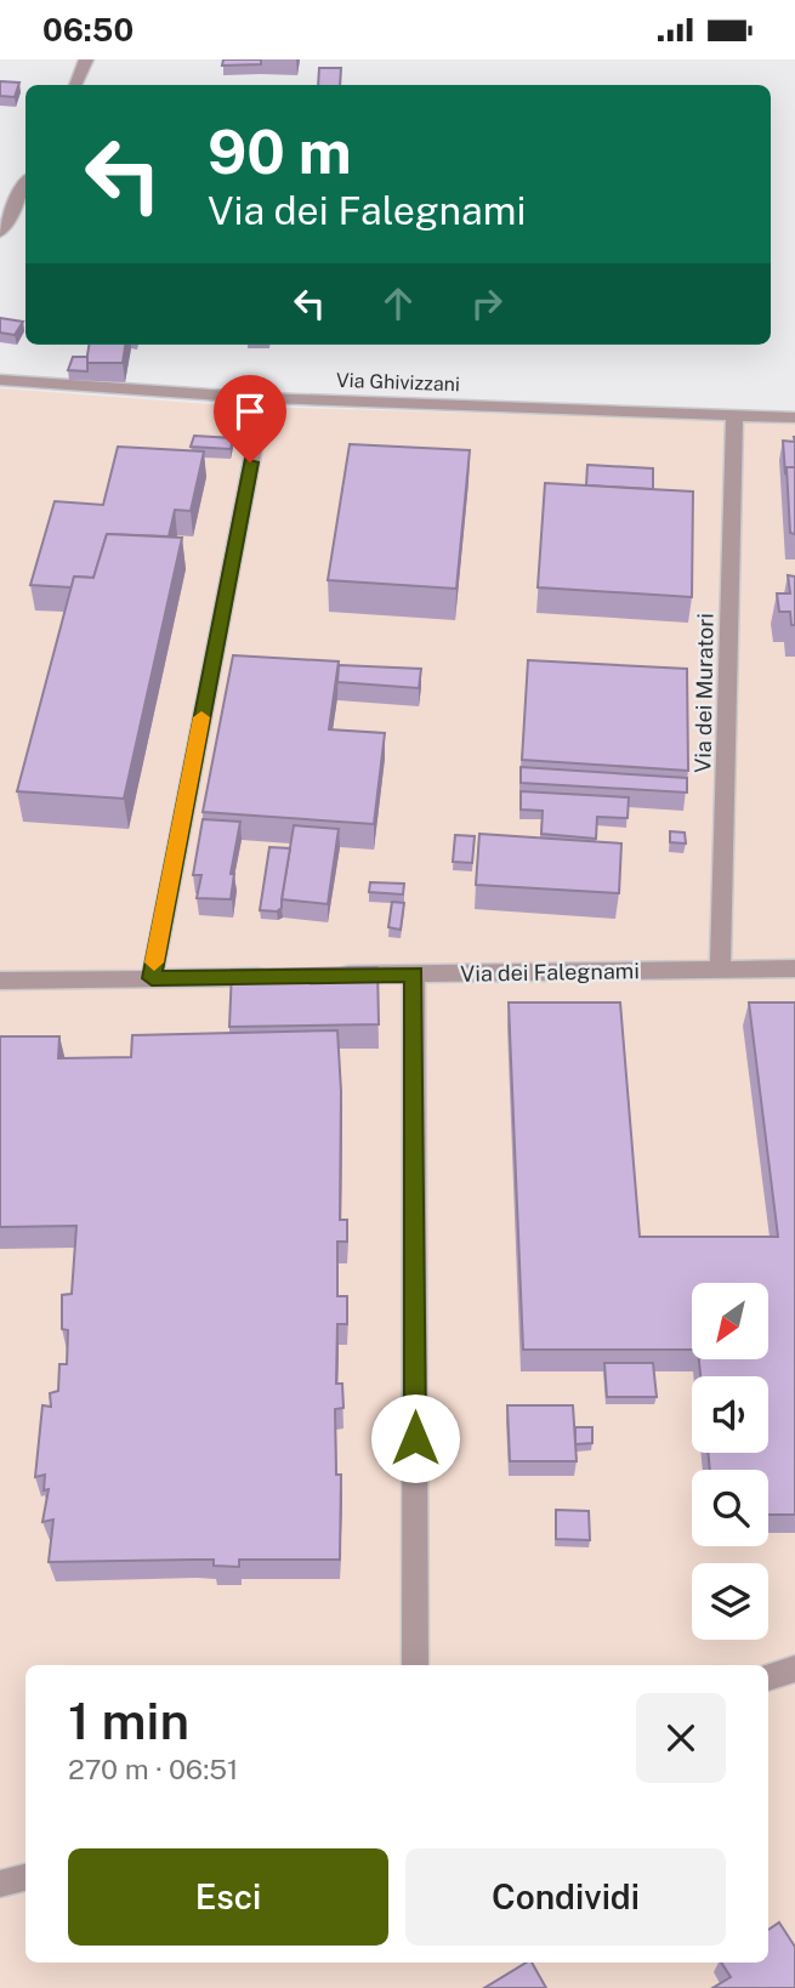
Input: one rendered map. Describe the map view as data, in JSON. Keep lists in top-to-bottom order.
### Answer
{
  "streets": {
    "street": ["Via Ghivizzani", "Via dei Muratori", "Via dei Falegnami"]
  },
  "crossings": [
    ["Via Ghivizzani", "Via dei Muratori"],
    ["Via dei Muratori", "Via dei Falegnami"]
  ],
  "north": "bottom left",
  "page": {
    "status": "06:50",
    "turn": ["90 m", "Via dei Falegnami"],
    "heading": ["1 min", "270 m · 06:51"],
    "buttons": ["Esci", "Condividi"]
  }
}
